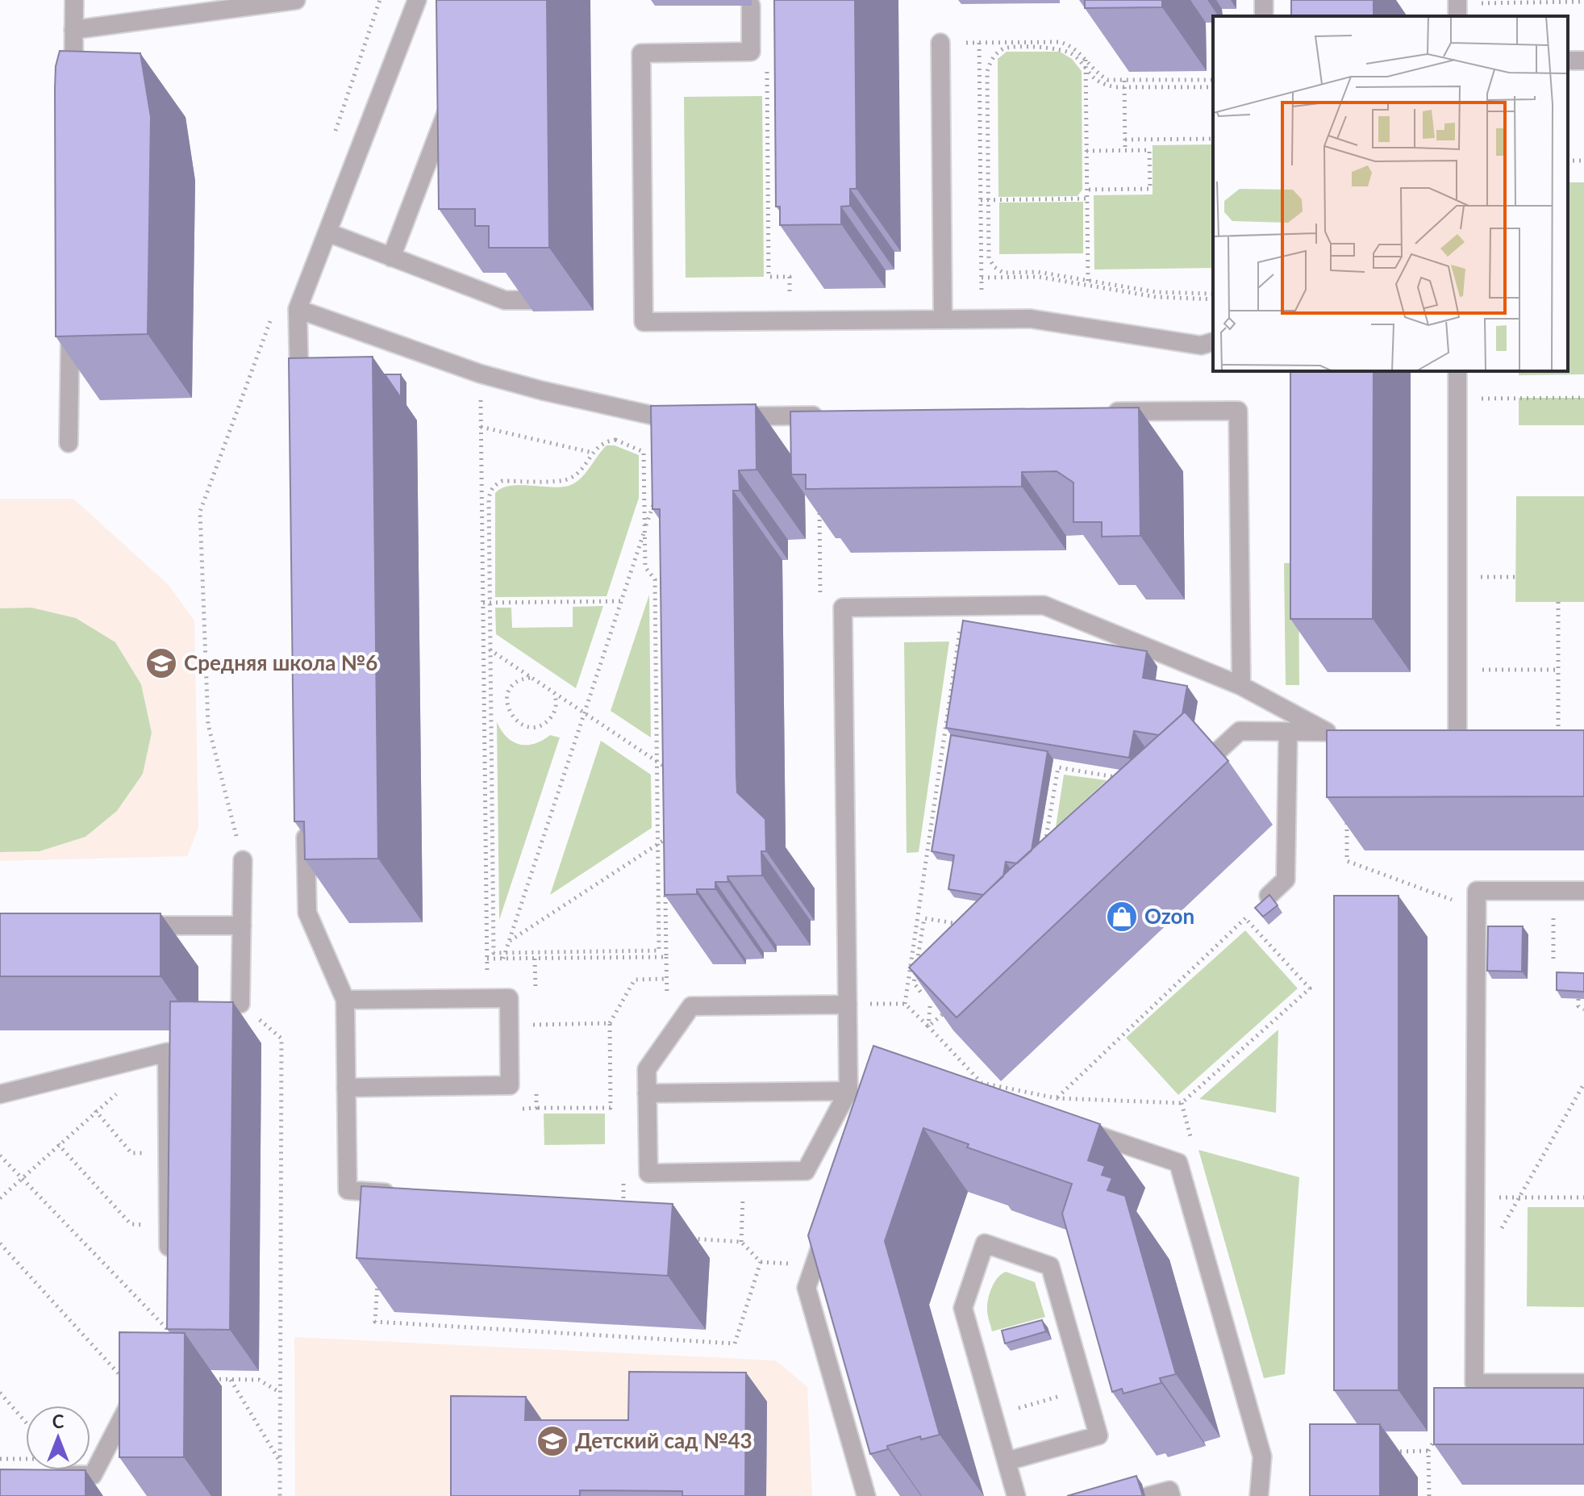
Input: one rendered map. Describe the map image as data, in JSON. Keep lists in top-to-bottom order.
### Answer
{
  "places": {
    "school or university": ["Средняя школа №6", "Детский сад №43"],
    "shop": ["Ozon"]
  },
  "north": "top"
}
